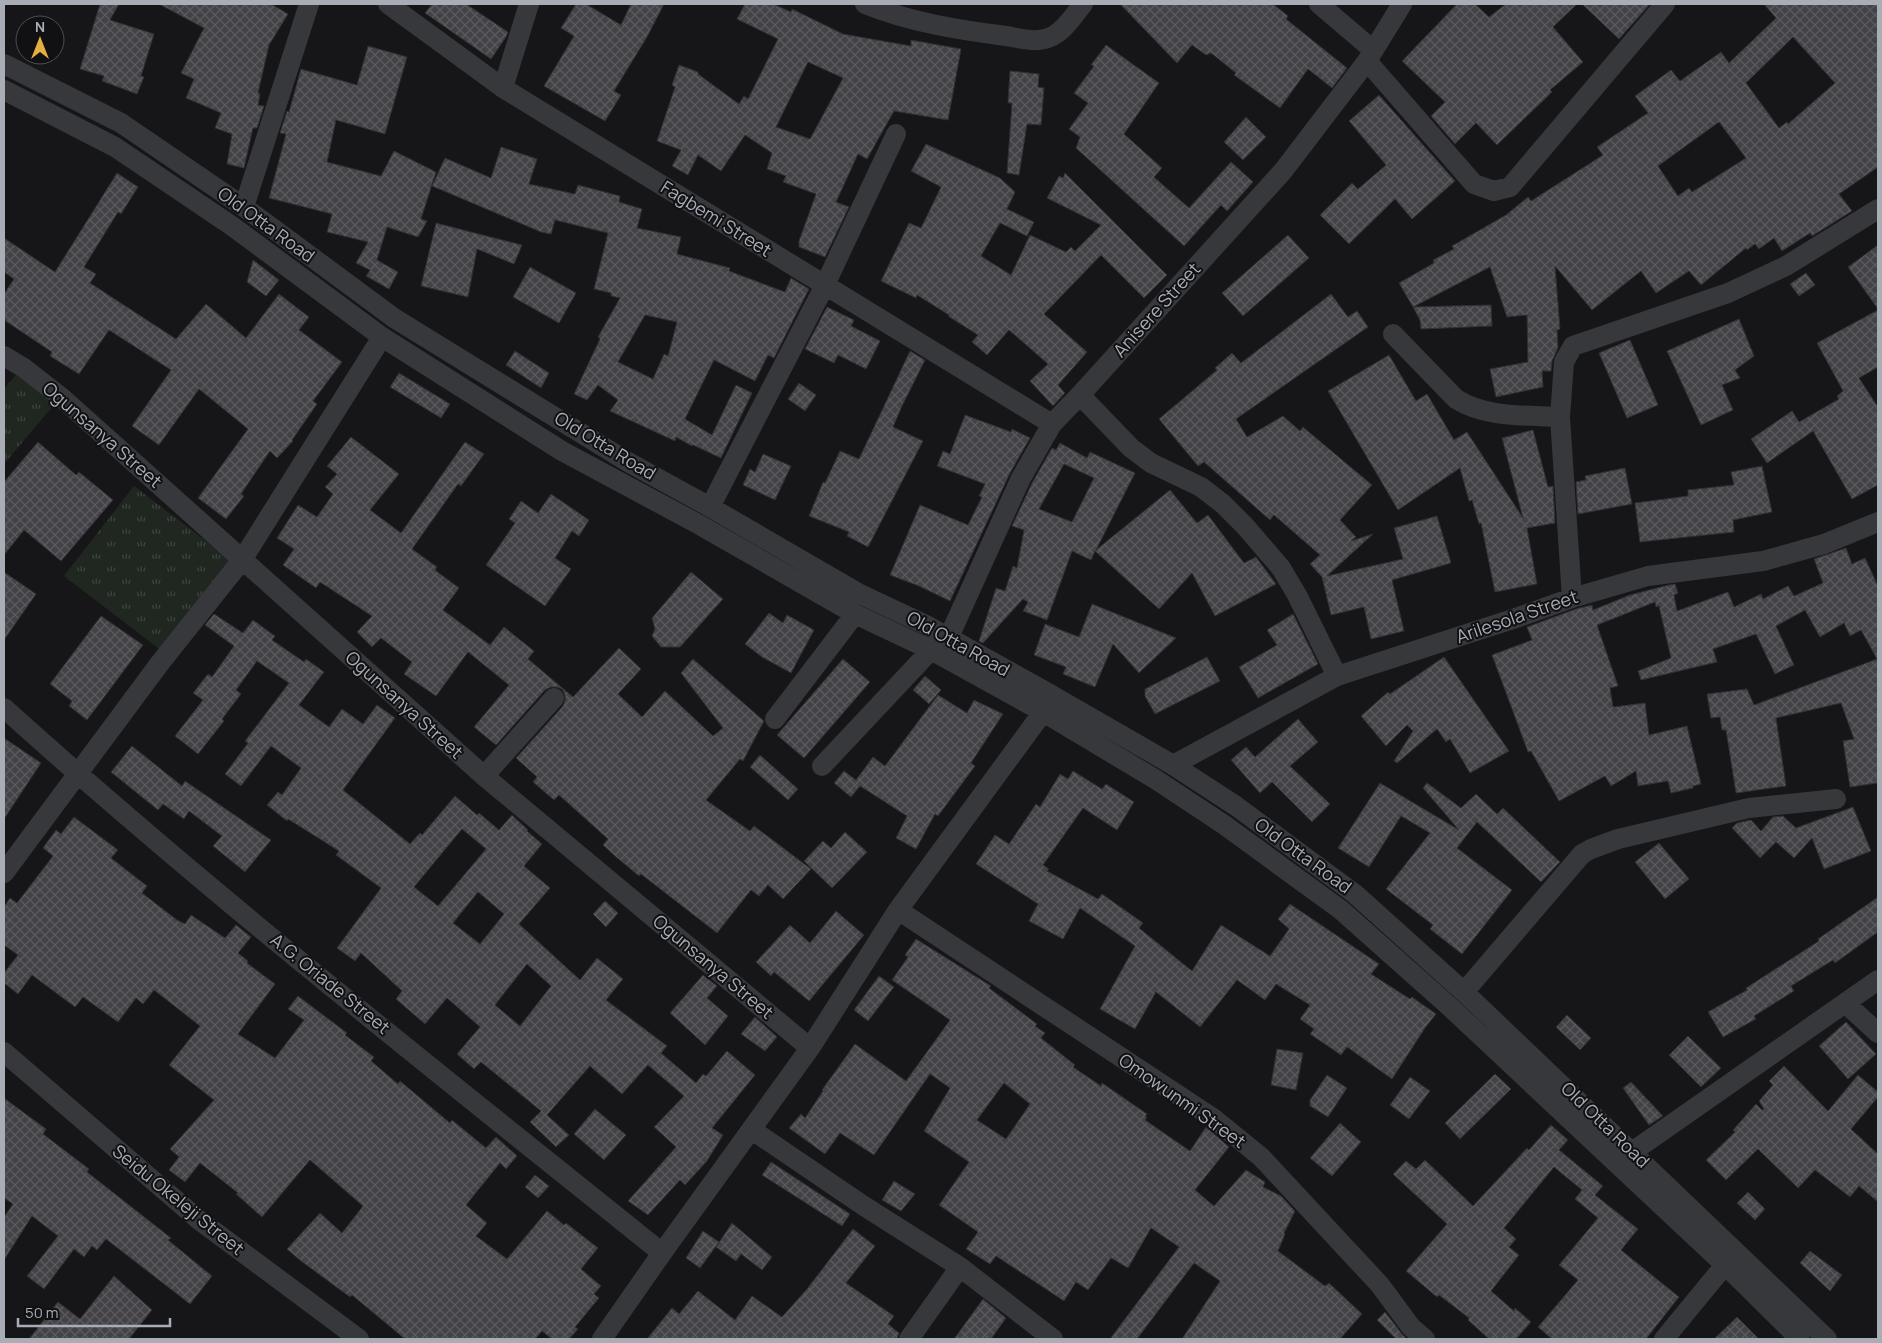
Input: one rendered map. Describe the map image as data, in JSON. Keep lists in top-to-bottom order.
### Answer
{
  "streets": {
    "street": [
      "Fagbemi Street",
      "Old Otta Road",
      "Anisere Street",
      "Ogunsanya Street",
      "Arilesola Street",
      "A.G. Oriade Street",
      "Omowunmi Street",
      "Seidu Okeleji Street"
    ]
  },
  "crossings": [
    ["Fagbemi Street", "Anisere Street"],
    ["Old Otta Road", "Anisere Street"],
    ["Old Otta Road", "Arilesola Street"]
  ],
  "scale_bar": "50 m",
  "north": "top"
}
